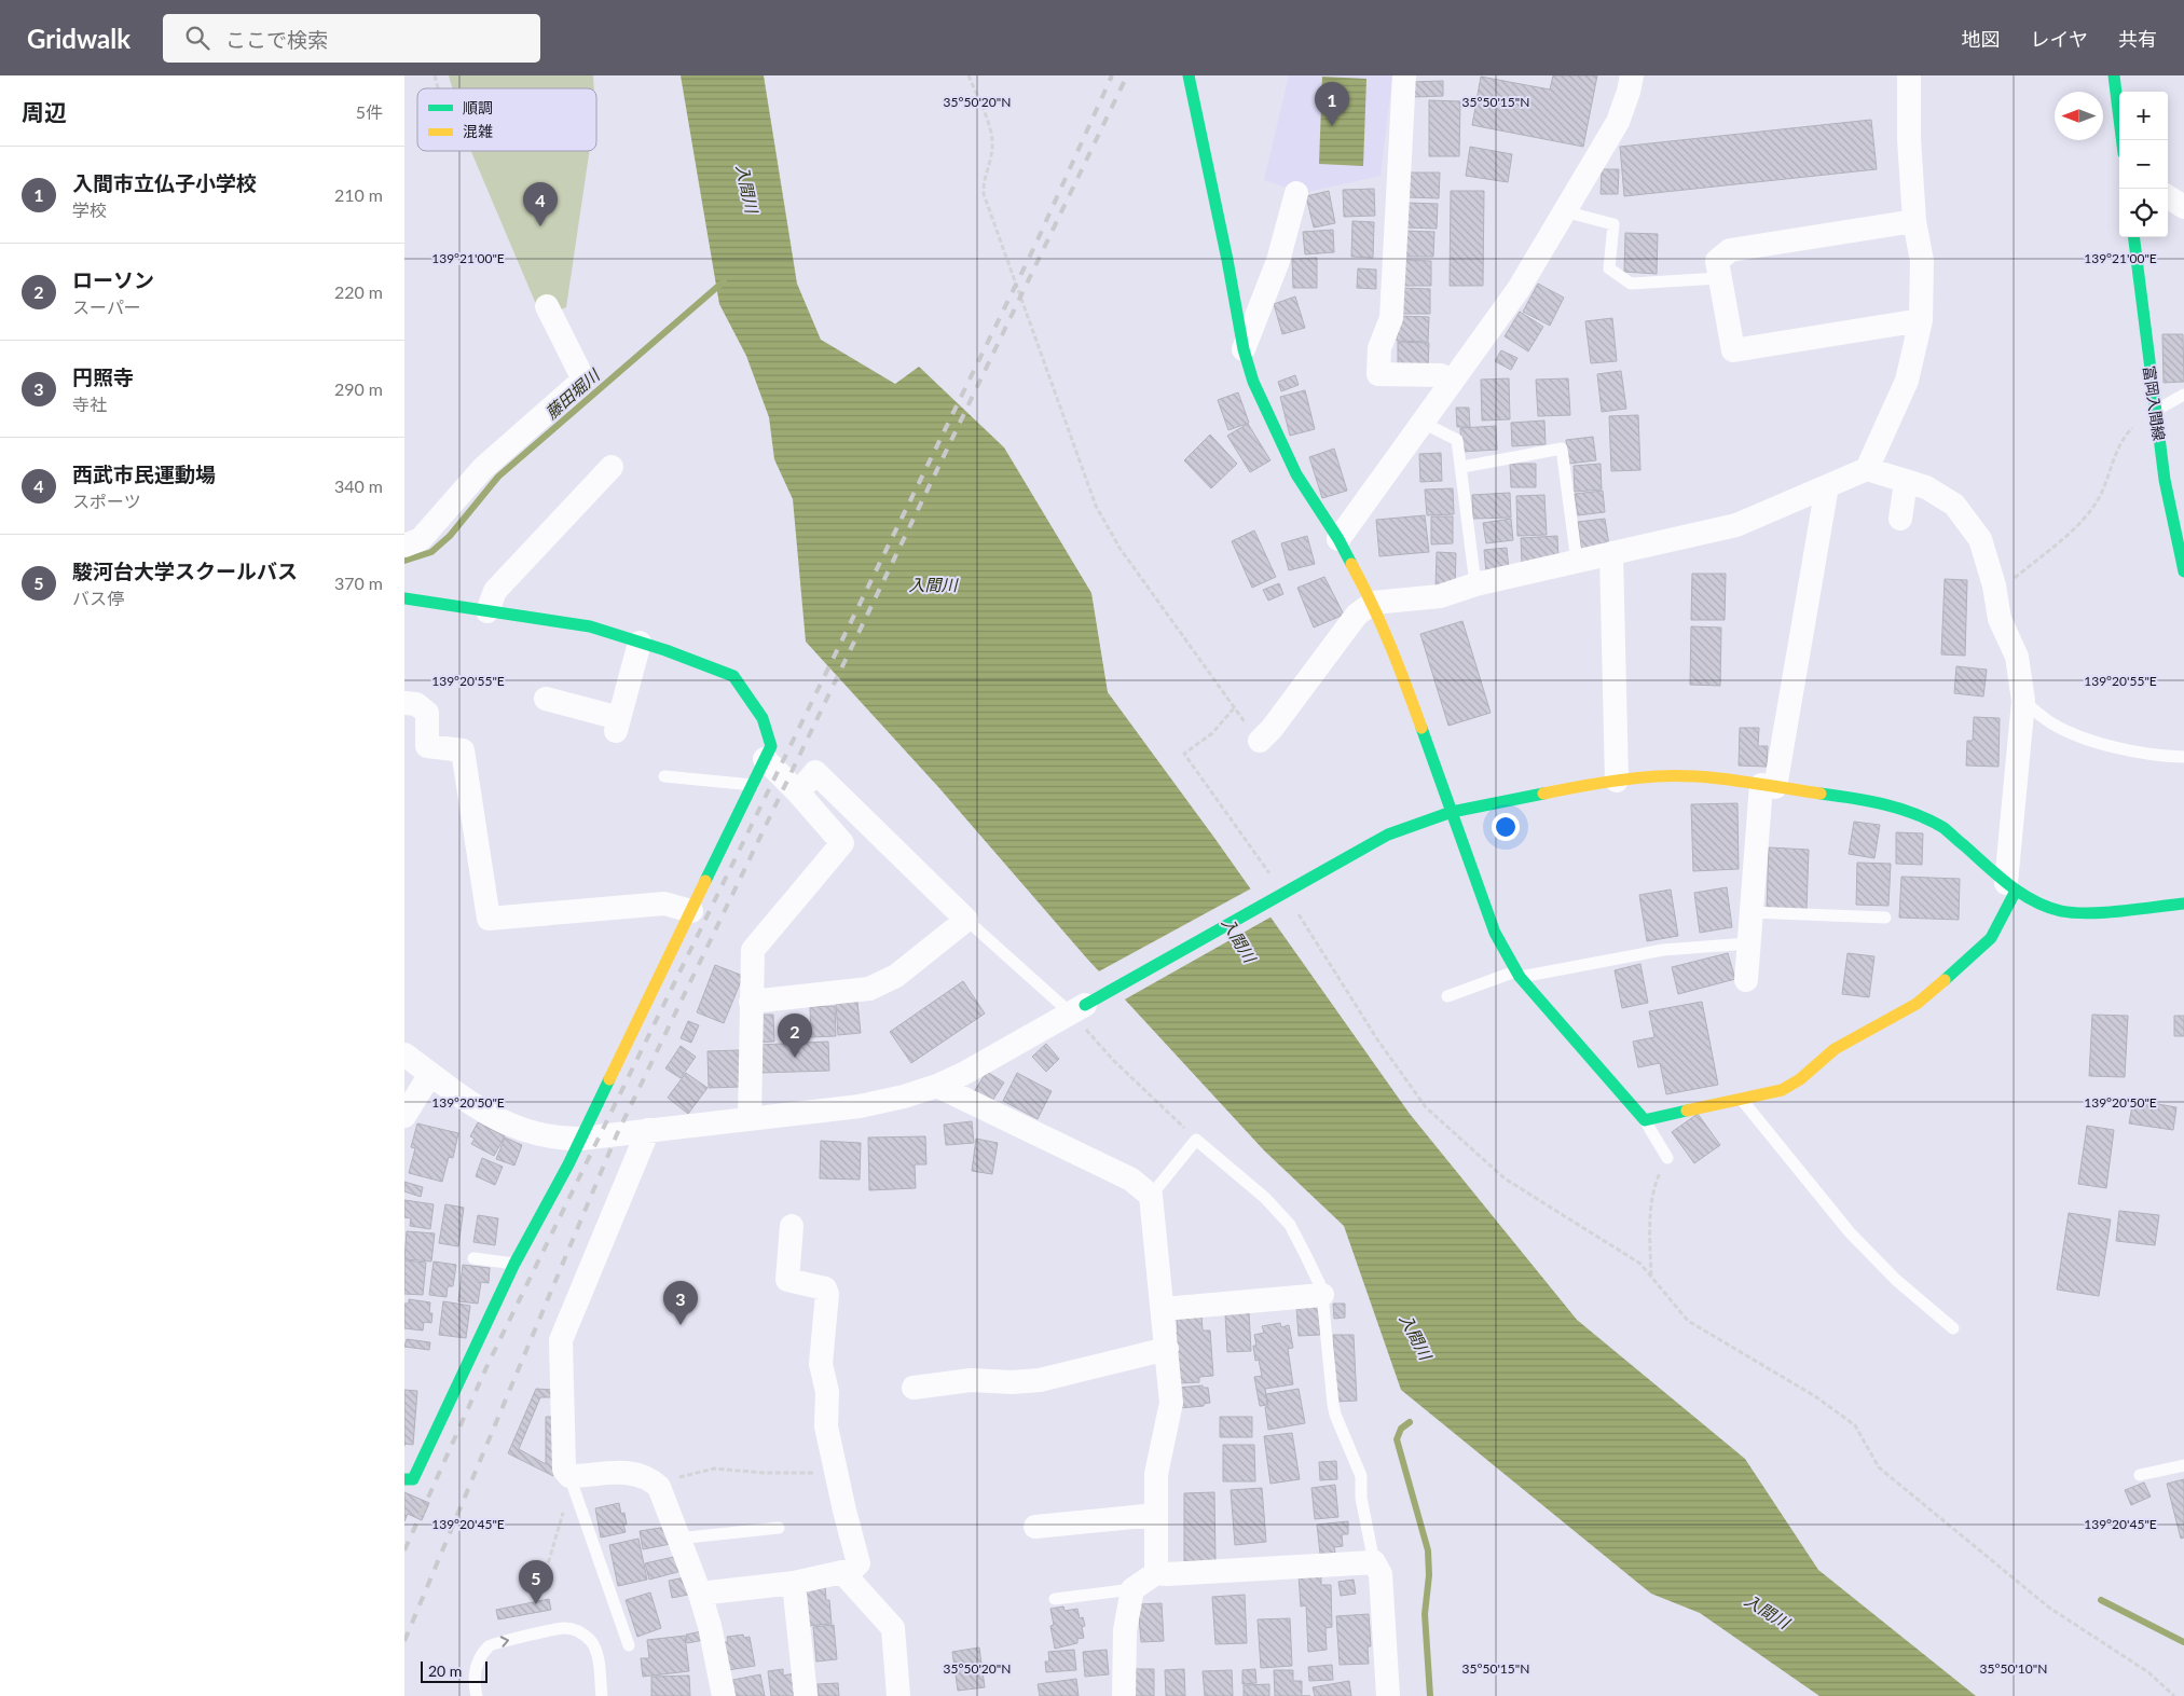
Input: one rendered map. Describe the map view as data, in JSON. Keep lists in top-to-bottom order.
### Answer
{
  "streets": {
    "street": ["富岡入間線"]
  },
  "water": ["入間川", "藤田堀川"],
  "legend": ["順調", "混雑"],
  "scale_bar": "20 m",
  "north": "left",
  "page": {
    "header": "Gridwalk",
    "search": "ここで検索",
    "nav": ["地図", "レイヤ", "共有"],
    "heading": ["周辺", "5件"],
    "pins": [
      "1",
      "4",
      "2",
      "3",
      "5"
    ],
    "map_buttons": ["+", "−"],
    "list": [
      {
        "mark": "1",
        "name": "入間市立仏子小学校",
        "note": "学校",
        "value": "210 m"
      },
      {
        "mark": "2",
        "name": "ローソン",
        "note": "スーパー",
        "value": "220 m"
      },
      {
        "mark": "3",
        "name": "円照寺",
        "note": "寺社",
        "value": "290 m"
      },
      {
        "mark": "4",
        "name": "西武市民運動場",
        "note": "スポーツ",
        "value": "340 m"
      },
      {
        "mark": "5",
        "name": "駿河台大学スクールバス",
        "note": "バス停",
        "value": "370 m"
      }
    ],
    "scale": "20 m"
  },
  "coordinates": [
    "35°50'20\"N",
    "35°50'15\"N",
    "139°21'00\"E",
    "139°20'55\"E",
    "139°20'50\"E",
    "139°20'45\"E",
    "35°50'10\"N"
  ]
}
